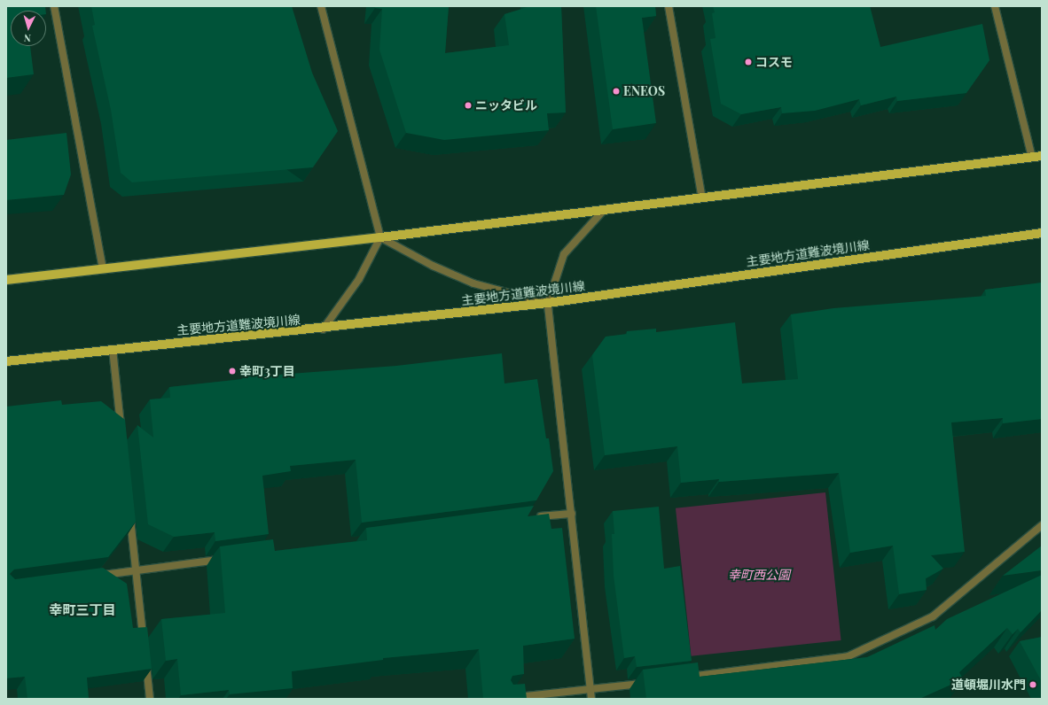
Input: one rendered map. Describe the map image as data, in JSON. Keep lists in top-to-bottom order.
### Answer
{
  "streets": {
    "main road": ["主要地方道難波境川線"]
  },
  "districts": ["幸町三丁目"],
  "parks": ["幸町西公園"],
  "places": [
    "コスモ",
    "ENEOS",
    "ニッタビル",
    "幸町3丁目",
    "道頓堀川水門"
  ],
  "north": "bottom"
}
